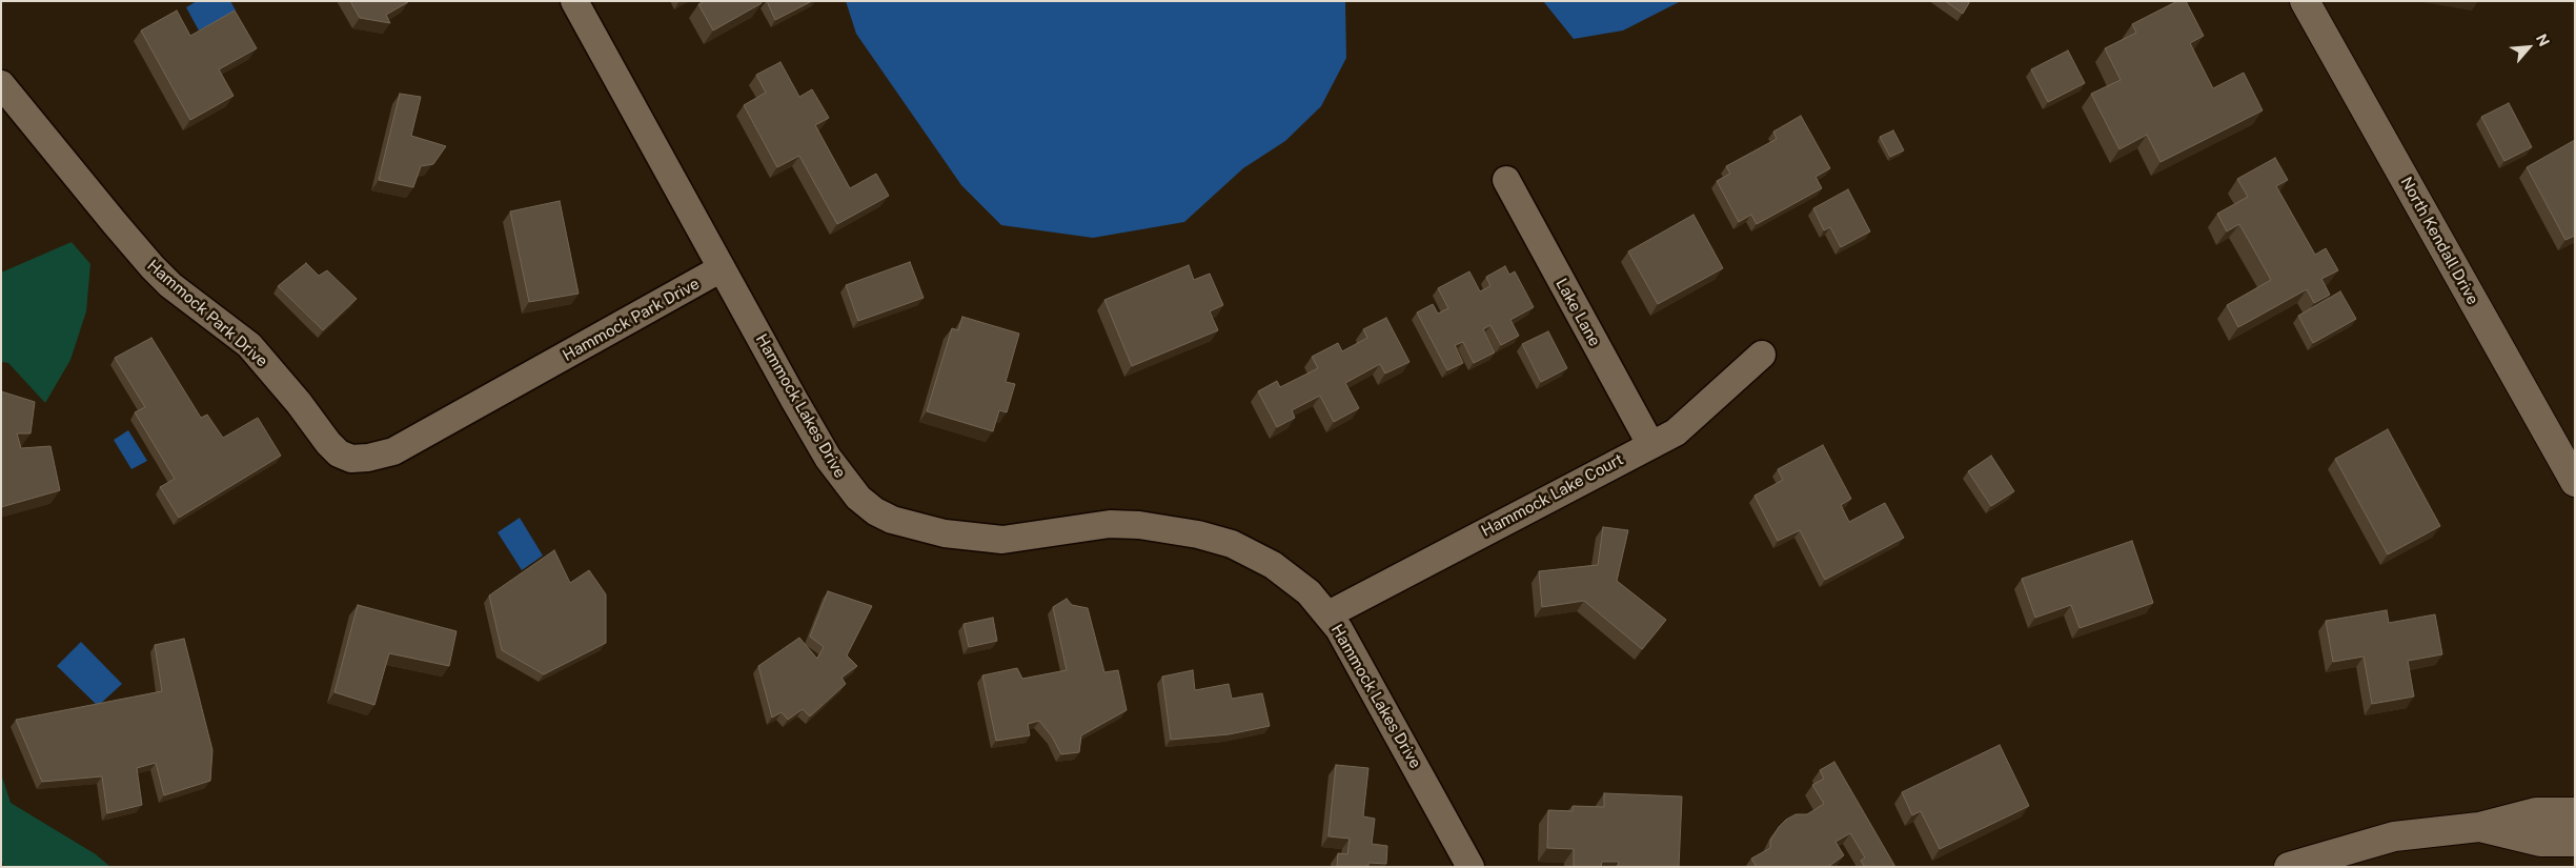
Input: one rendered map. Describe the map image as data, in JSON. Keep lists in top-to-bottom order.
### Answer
{
  "streets": {
    "street": [
      "North Kendall Drive",
      "Lake Lane",
      "Hammock Park Drive",
      "Hammock Lakes Drive",
      "Hammock Lake Court"
    ]
  },
  "crossings": [
    ["Lake Lane", "Hammock Lake Court"],
    ["Hammock Park Drive", "Hammock Lakes Drive"],
    ["Hammock Lakes Drive", "Hammock Lake Court"]
  ],
  "north": "top right"
}
